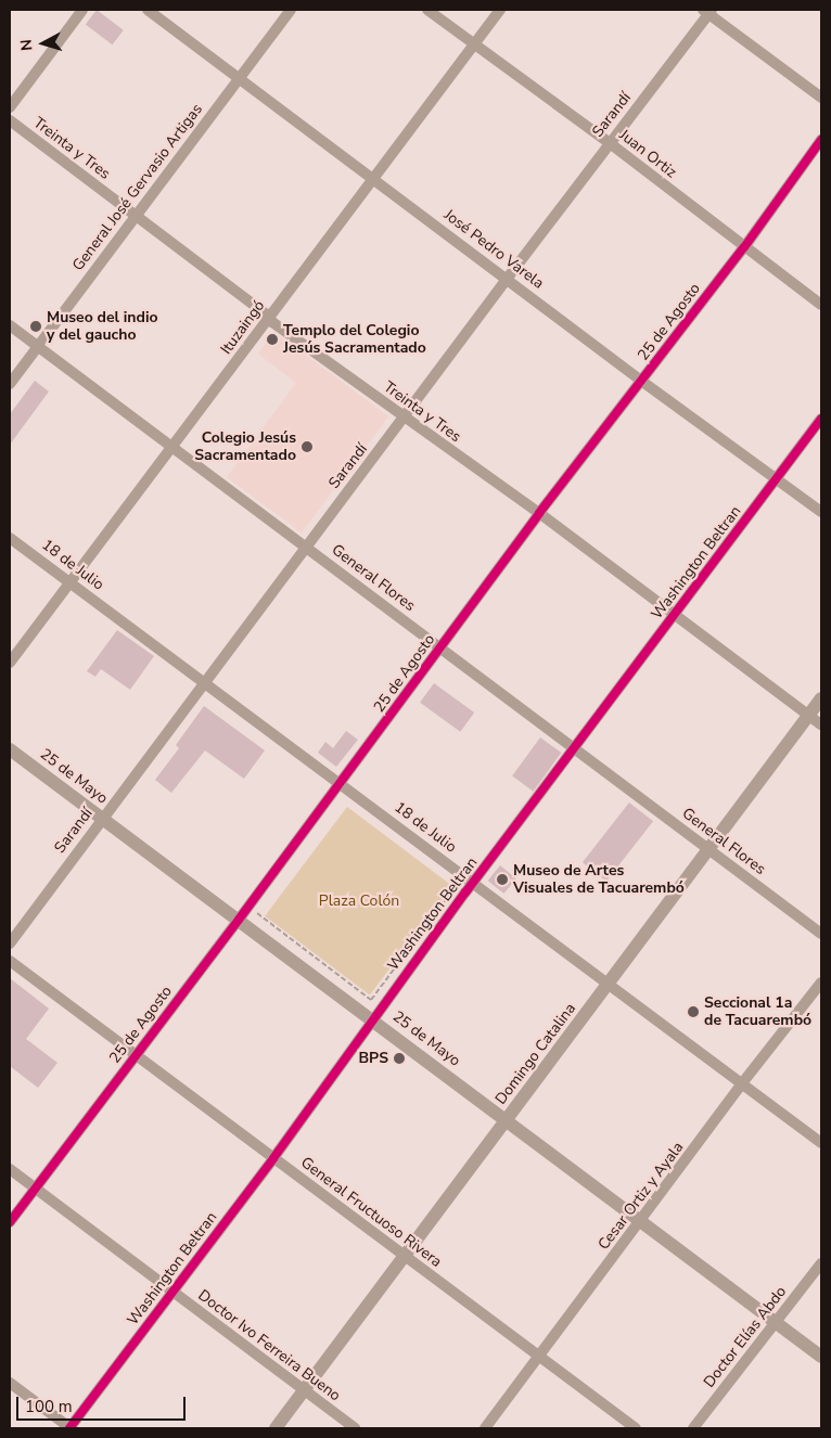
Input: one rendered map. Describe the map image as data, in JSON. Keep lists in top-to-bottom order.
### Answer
{
  "streets": {
    "street": [
      "Sarandí",
      "Treinta y Tres",
      "Juan Ortiz",
      "General José Gervasio Artigas",
      "José Pedro Varela",
      "25 de Agosto",
      "Ituzaingó",
      "Washington Beltran",
      "18 de Julio",
      "General Flores",
      "25 de Mayo",
      "Domingo Catalina",
      "Cesar Ortiz y Ayala",
      "General Fructuoso Rivera",
      "Doctor Elías Abdo",
      "Doctor Ivo Ferreira Bueno"
    ]
  },
  "crossings": [
    ["Sarandí", "Treinta y Tres"],
    ["Sarandí", "Juan Ortiz"],
    ["Sarandí", "José Pedro Varela"],
    ["Sarandí", "18 de Julio"],
    ["Sarandí", "General Flores"],
    ["Sarandí", "25 de Mayo"],
    ["Treinta y Tres", "General José Gervasio Artigas"],
    ["Treinta y Tres", "25 de Agosto"],
    ["Treinta y Tres", "Ituzaingó"],
    ["Treinta y Tres", "Washington Beltran"],
    ["Treinta y Tres", "Domingo Catalina"],
    ["Juan Ortiz", "25 de Agosto"],
    ["Juan Ortiz", "Ituzaingó"],
    ["General José Gervasio Artigas", "José Pedro Varela"],
    ["General José Gervasio Artigas", "General Flores"],
    ["José Pedro Varela", "25 de Agosto"],
    ["José Pedro Varela", "Ituzaingó"],
    ["José Pedro Varela", "Washington Beltran"],
    ["25 de Agosto", "18 de Julio"],
    ["25 de Agosto", "General Flores"],
    ["25 de Agosto", "25 de Mayo"],
    ["25 de Agosto", "General Fructuoso Rivera"],
    ["25 de Agosto", "Doctor Ivo Ferreira Bueno"],
    ["Ituzaingó", "18 de Julio"],
    ["Ituzaingó", "General Flores"],
    ["Washington Beltran", "18 de Julio"],
    ["Washington Beltran", "General Flores"],
    ["Washington Beltran", "25 de Mayo"],
    ["Washington Beltran", "General Fructuoso Rivera"],
    ["Washington Beltran", "Doctor Ivo Ferreira Bueno"],
    ["18 de Julio", "Domingo Catalina"],
    ["18 de Julio", "Cesar Ortiz y Ayala"],
    ["General Flores", "Domingo Catalina"],
    ["25 de Mayo", "Domingo Catalina"],
    ["25 de Mayo", "Cesar Ortiz y Ayala"],
    ["25 de Mayo", "Doctor Elías Abdo"],
    ["Domingo Catalina", "General Fructuoso Rivera"],
    ["Domingo Catalina", "Doctor Ivo Ferreira Bueno"],
    ["Cesar Ortiz y Ayala", "General Fructuoso Rivera"]
  ],
  "parks": ["Plaza Colón"],
  "places": [
    "Museo del indio y del gaucho",
    "Templo del Colegio Jesús Sacramentado",
    "Colegio Jesús Sacramentado",
    "Museo de Artes Visuales de Tacuarembó",
    "Seccional 1a de Tacuarembó",
    "BPS"
  ],
  "scale_bar": "100 m",
  "north": "left"
}
